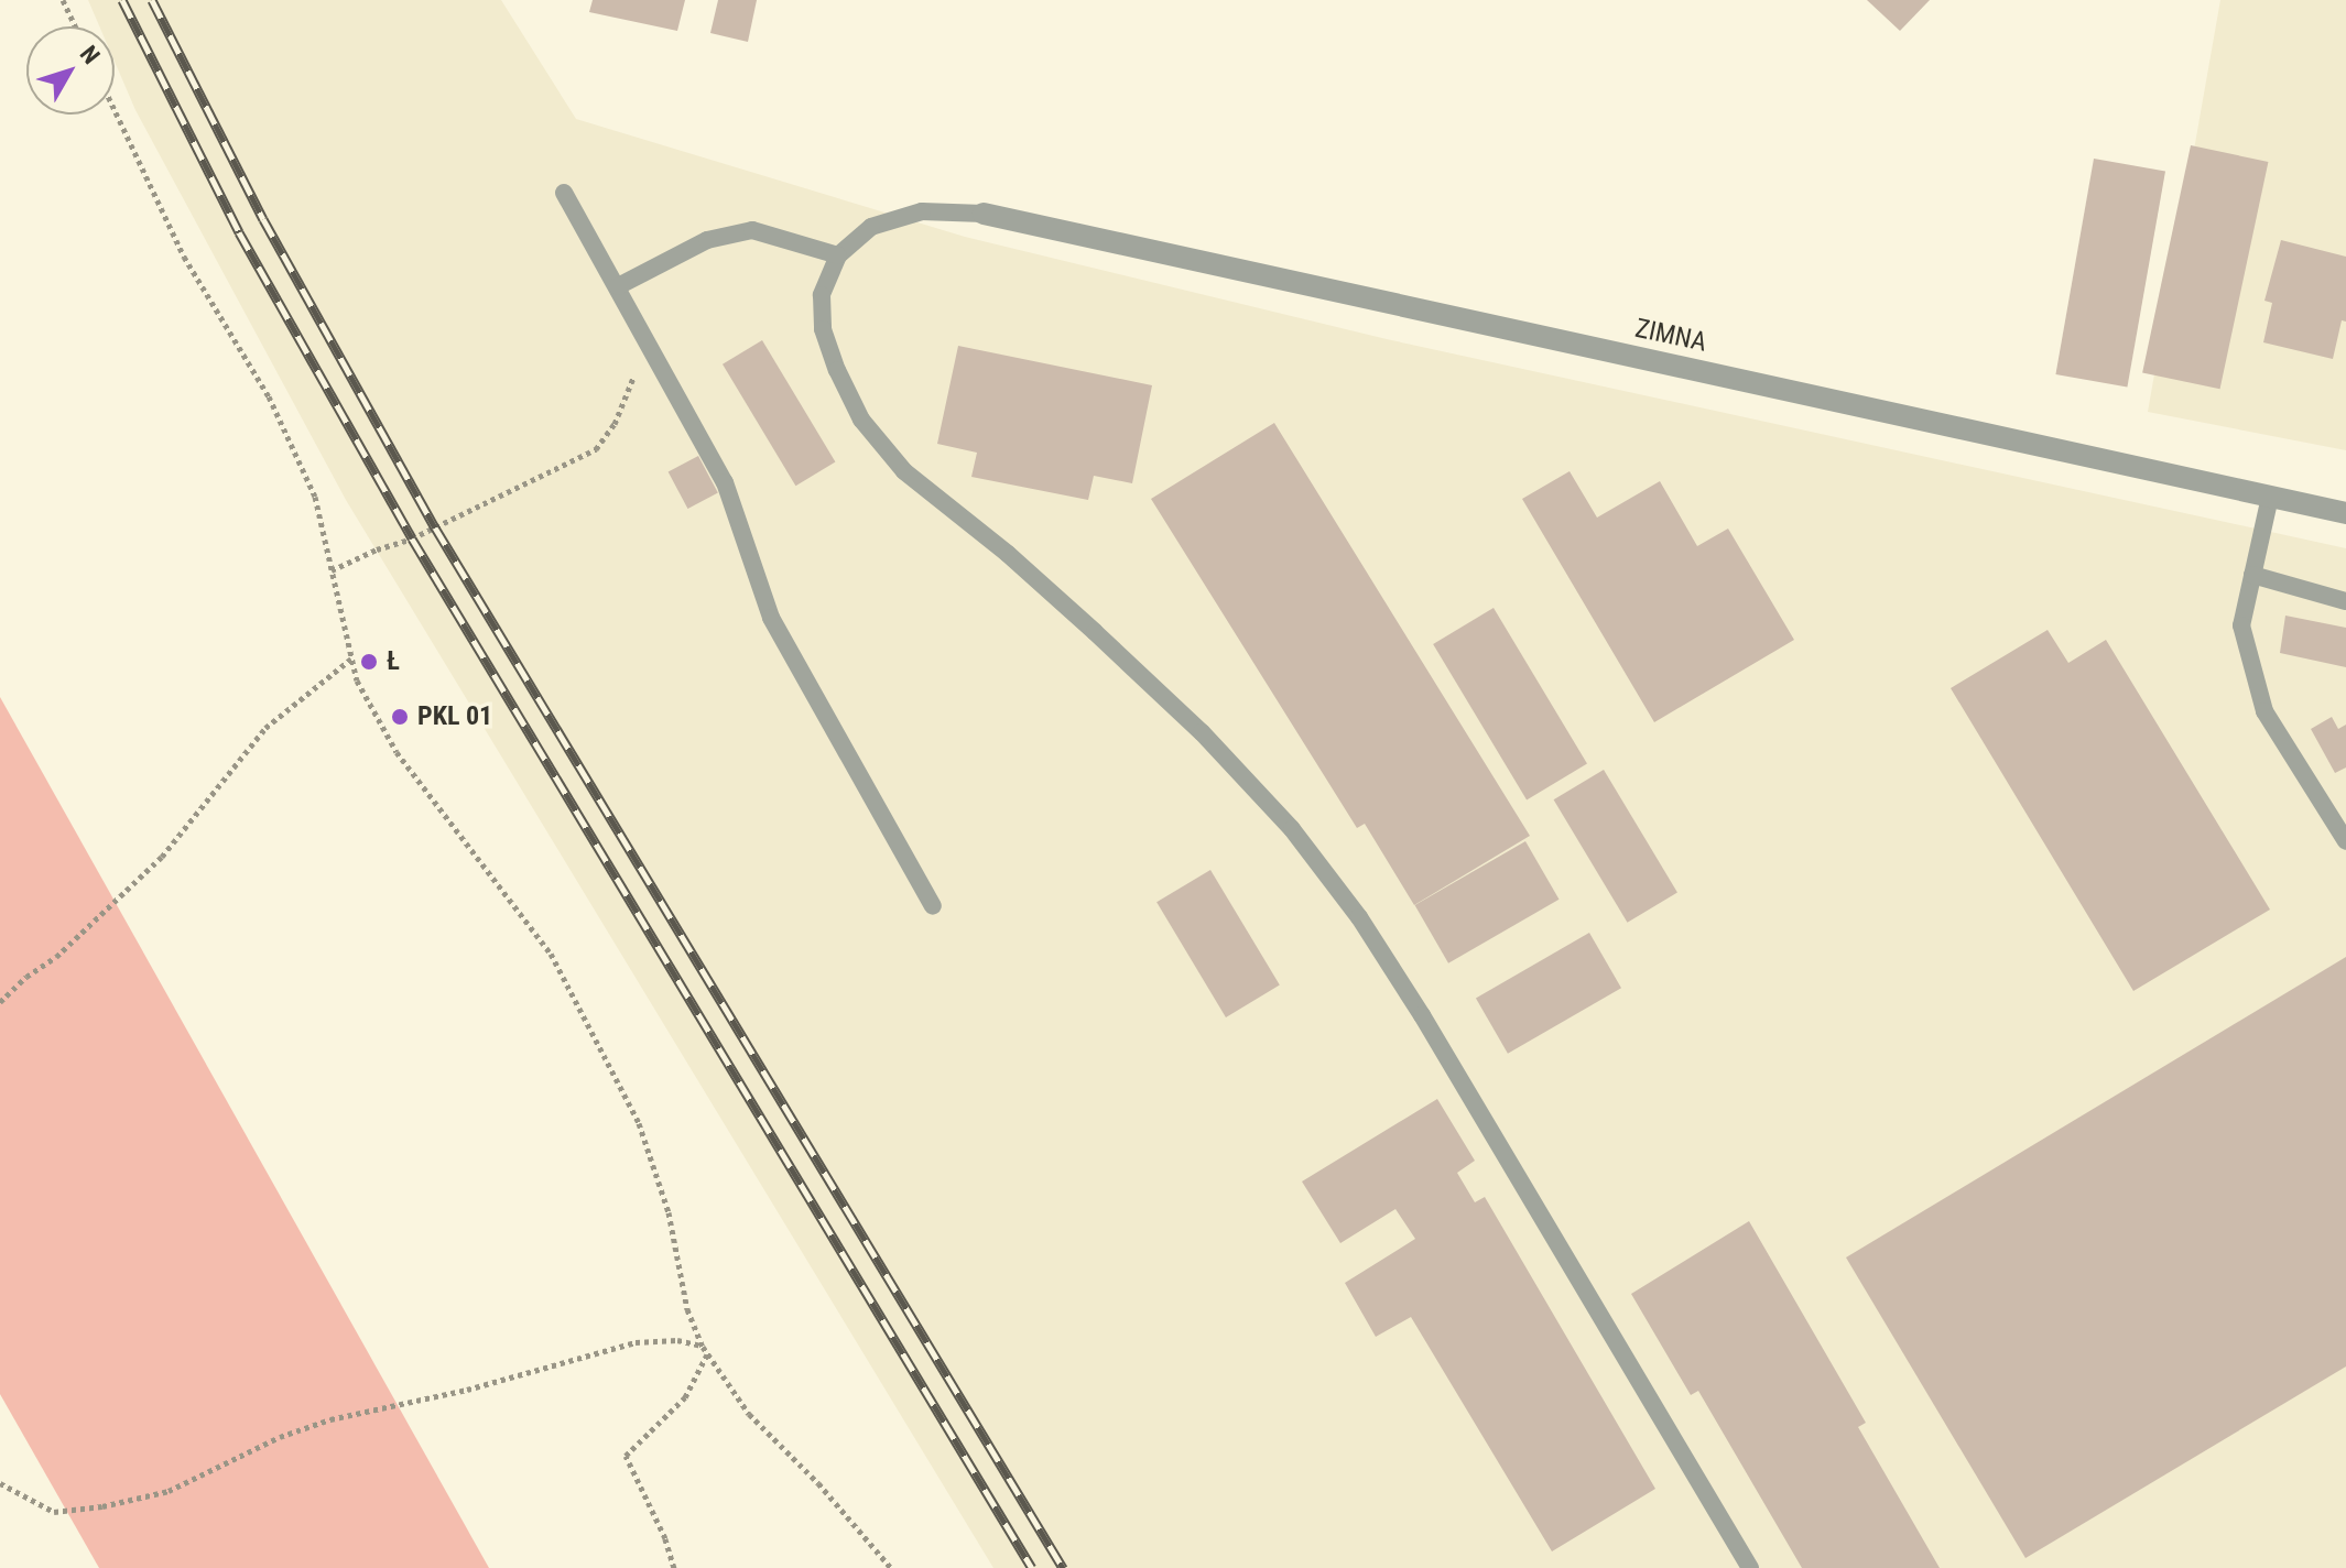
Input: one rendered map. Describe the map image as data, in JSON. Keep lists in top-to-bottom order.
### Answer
{
  "streets": {
    "street": ["ZIMNA"]
  },
  "places": ["Ł", "PKL 01"],
  "north": "top right"
}
